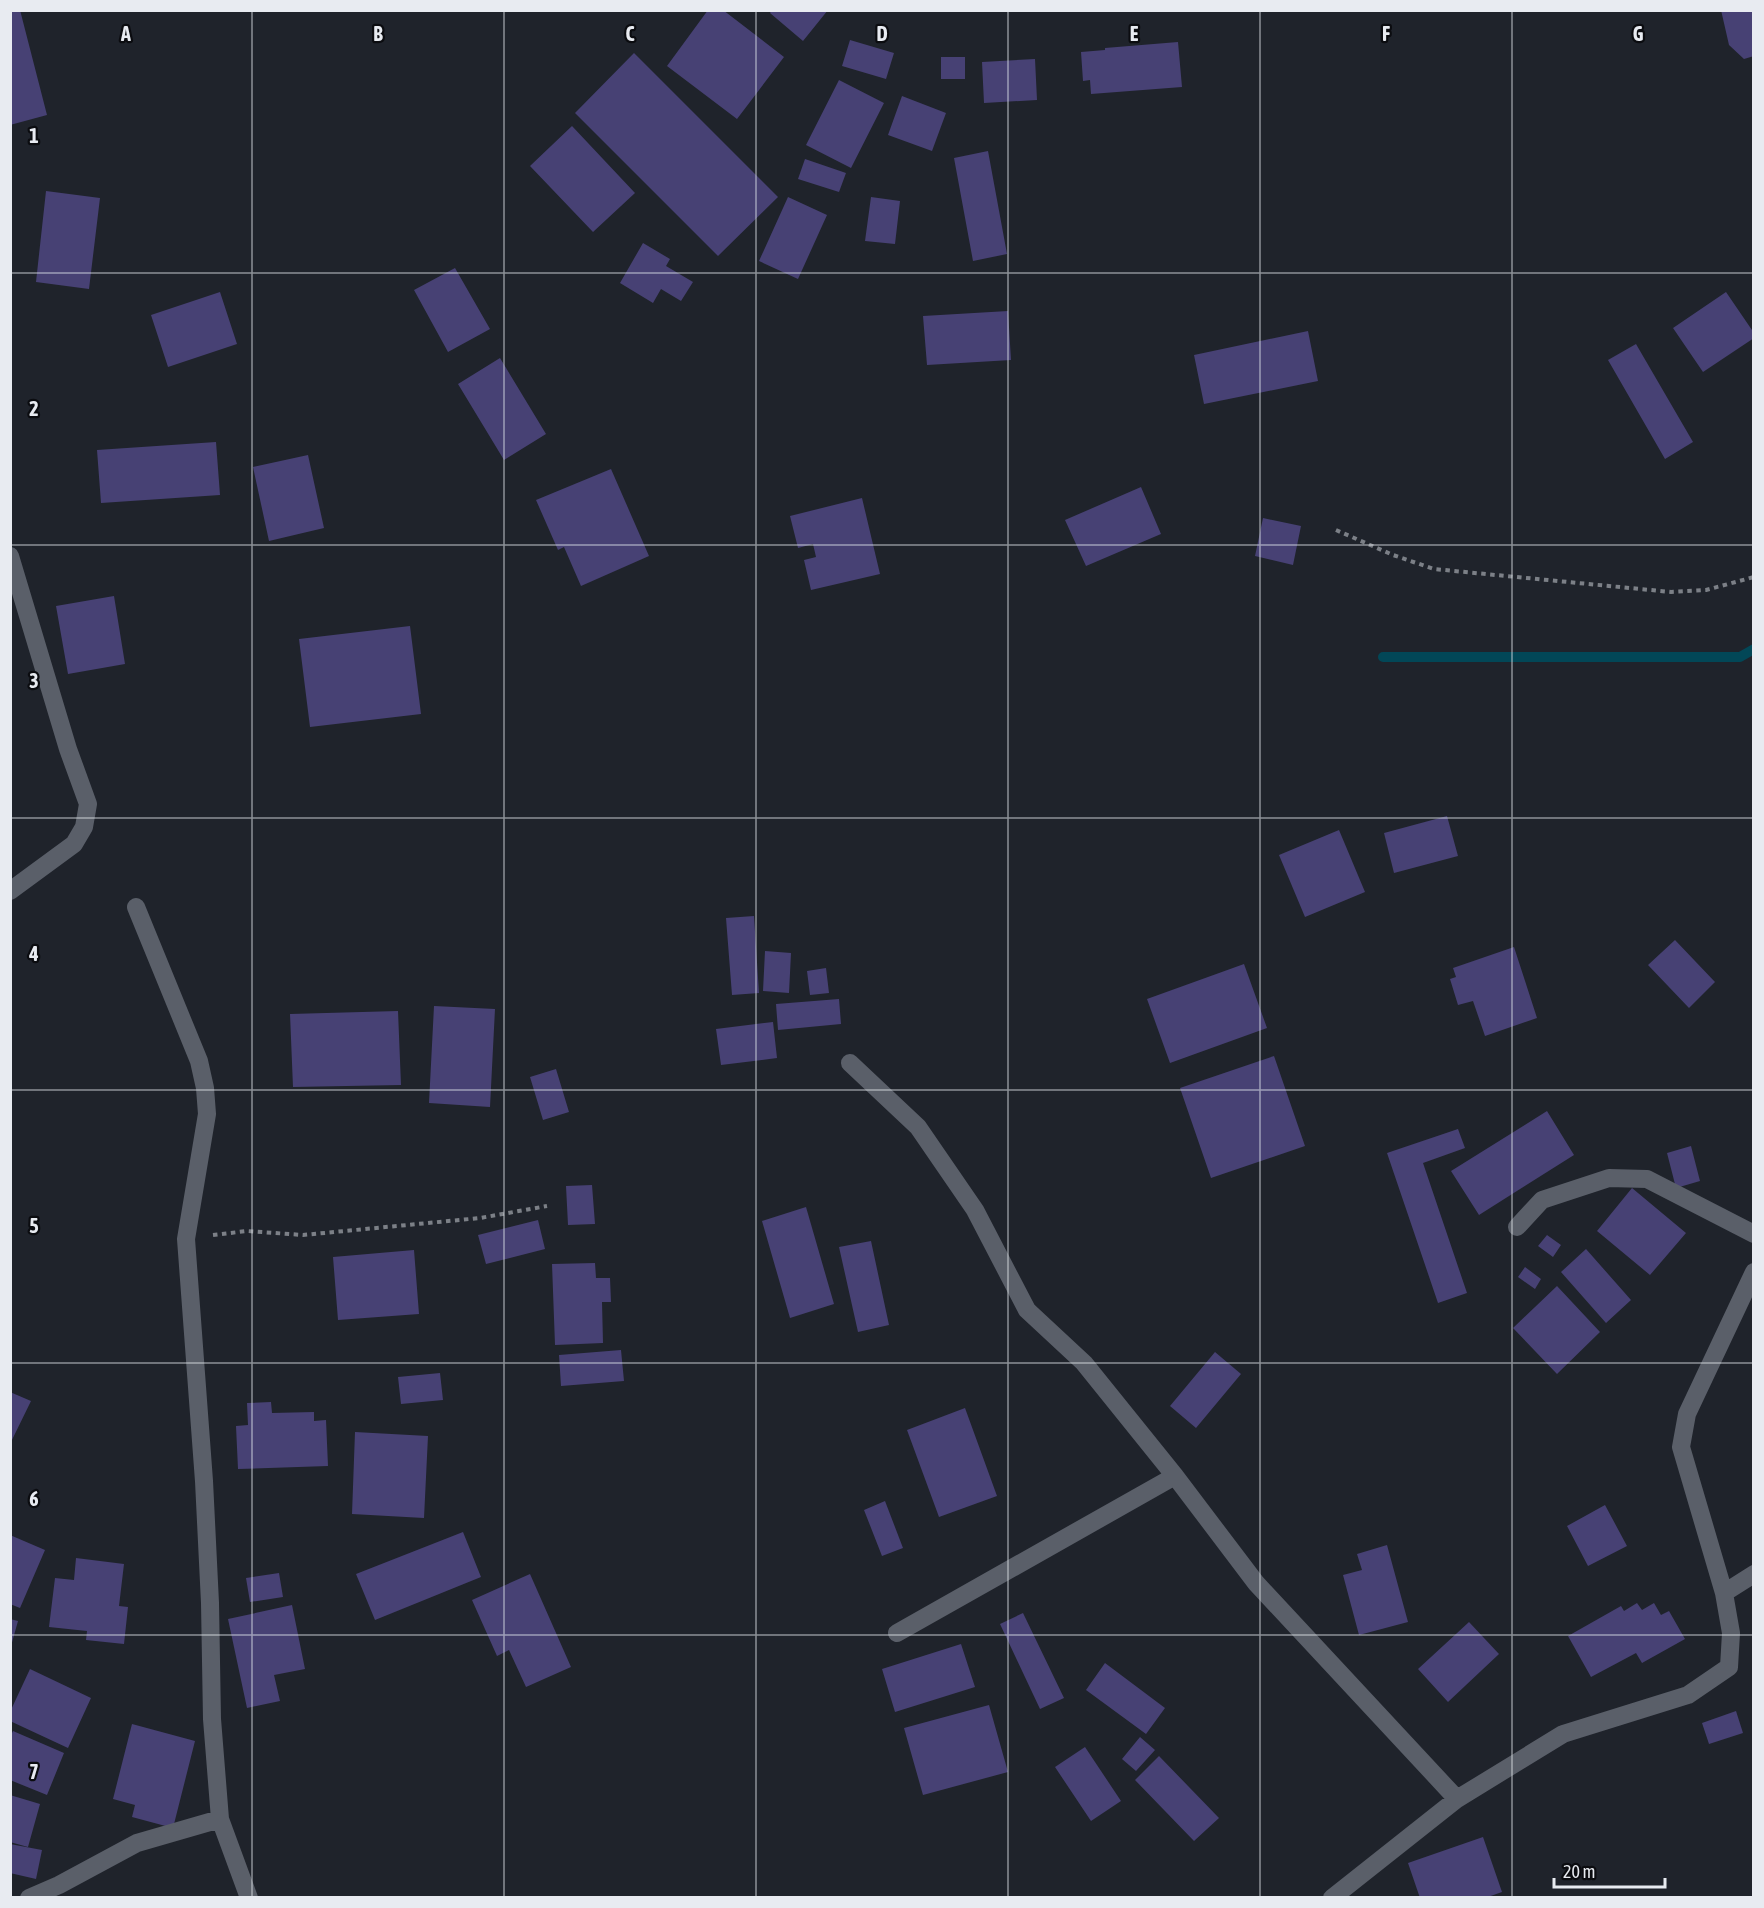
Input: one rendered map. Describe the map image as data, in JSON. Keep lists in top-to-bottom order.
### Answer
{
  "scale_bar": "20 m",
  "grid": {
    "columns": [
      "A",
      "B",
      "C",
      "D",
      "E",
      "F",
      "G"
    ],
    "rows": [
      "1",
      "2",
      "3",
      "4",
      "5",
      "6",
      "7"
    ]
  }
}
